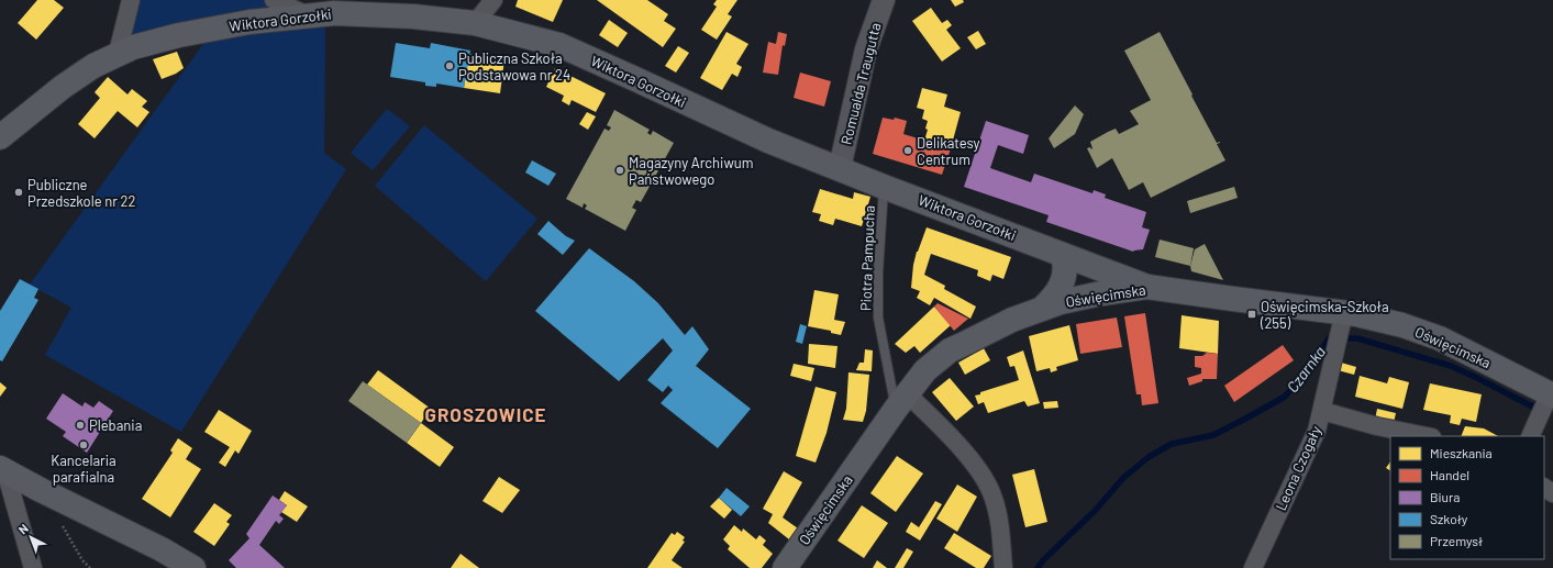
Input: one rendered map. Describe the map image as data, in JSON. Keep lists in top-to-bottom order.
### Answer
{
  "streets": {
    "main road": ["Wiktora Gorzołki", "Oświęcimska"],
    "street": ["Romualda Traugutta", "Leona Czogały"],
    "lane": ["Piotra Pampucha"]
  },
  "crossings": [
    ["Wiktora Gorzołki", "Romualda Traugutta"],
    ["Wiktora Gorzołki", "Piotra Pampucha"],
    ["Wiktora Gorzołki", "Oświęcimska"],
    ["Piotra Pampucha", "Oświęcimska"],
    ["Oświęcimska", "Leona Czogały"]
  ],
  "districts": ["GROSZOWICE"],
  "water": ["Czarnka"],
  "places": {
    "other": [
      "Publiczna Szkoła Podstawowa nr 24",
      "Delikatesy Centrum",
      "Magazyny Archiwum Państwowego",
      "Publiczne Przedszkole nr 22",
      "Plebania",
      "Kancelaria parafialna"
    ],
    "transit": ["Oświęcimska-Szkoła (255)"]
  },
  "legend": [
    "Mieszkania",
    "Handel",
    "Biura",
    "Szkoły",
    "Przemysł"
  ],
  "north": "top left"
}
